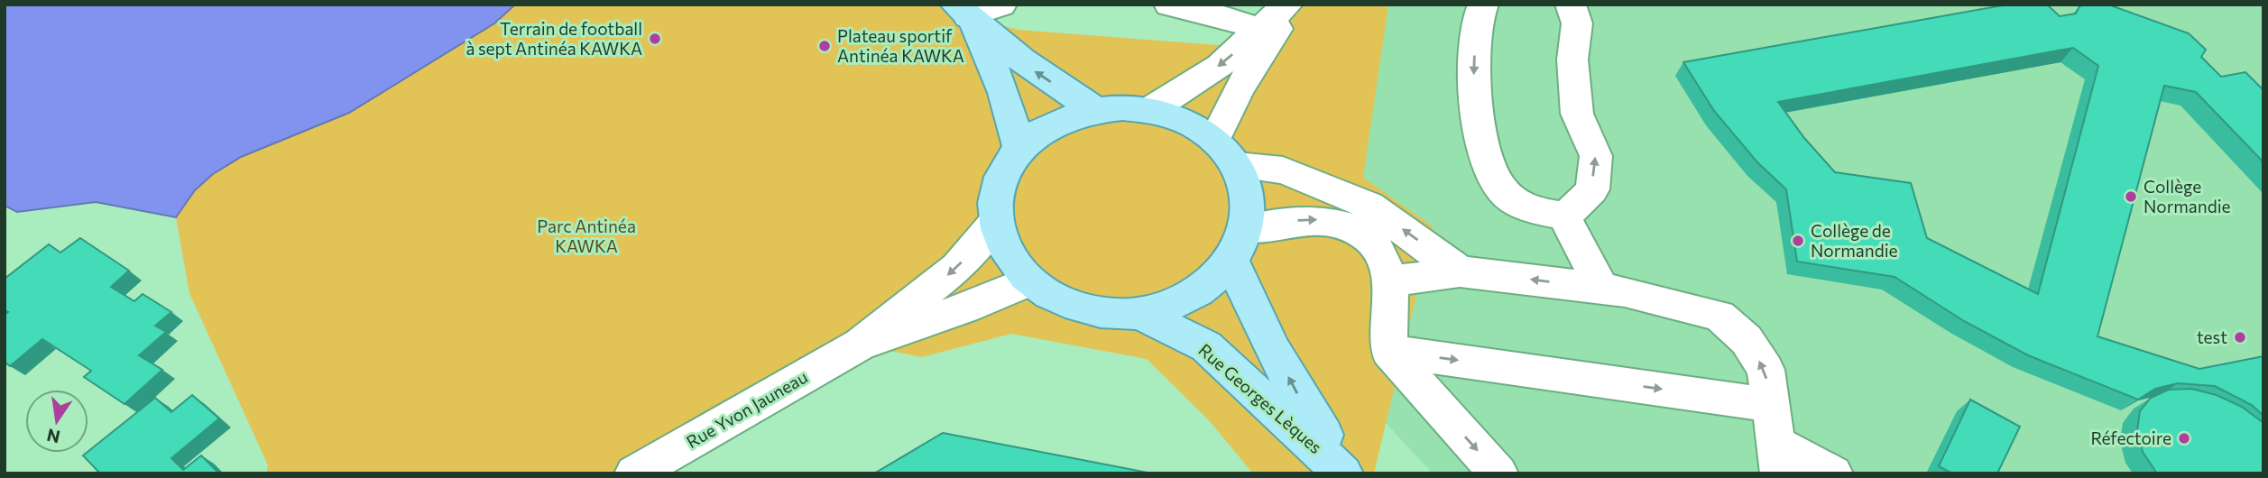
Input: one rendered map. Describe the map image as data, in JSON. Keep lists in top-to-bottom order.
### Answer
{
  "streets": {
    "main road": ["Rue Georges Lèques"],
    "street": ["Rue Yvon Jauneau"]
  },
  "one_way": ["Rue Georges Lèques"],
  "parks": ["Parc Antinéa KAWKA"],
  "places": [
    "Terrain de football à sept Antinéa KAWKA",
    "Plateau sportif Antinéa KAWKA",
    "Collège Normandie",
    "Collège de Normandie",
    "test",
    "Réfectoire"
  ],
  "north": "bottom"
}
